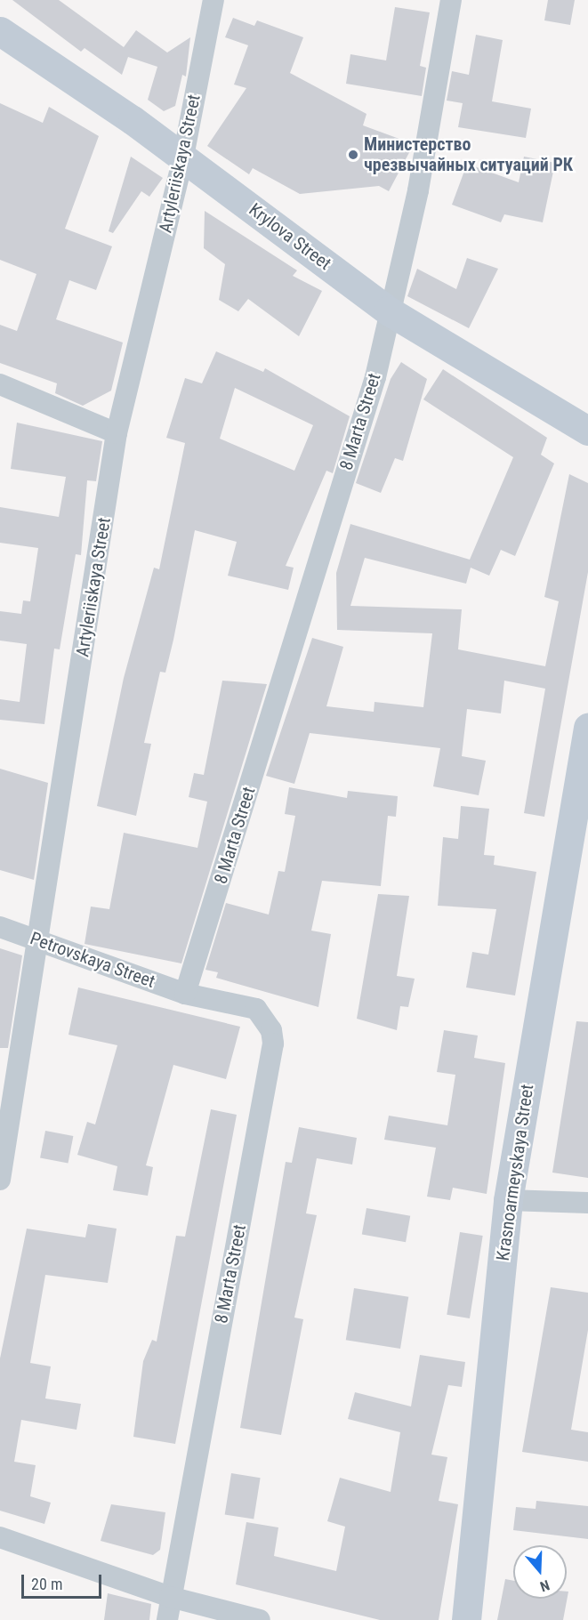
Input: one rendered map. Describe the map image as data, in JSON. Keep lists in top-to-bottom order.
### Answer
{
  "streets": {
    "main road": ["Krylova Street", "Krasnoarmeyskaya Street"],
    "street": ["Artyleriiskaya Street", "8 Marta Street", "Petrovskaya Street"]
  },
  "crossings": [
    ["Artyleriiskaya Street", "Krylova Street"],
    ["Artyleriiskaya Street", "Petrovskaya Street"],
    ["Krylova Street", "8 Marta Street"],
    ["8 Marta Street", "Petrovskaya Street"]
  ],
  "places": ["Министерство чрезвычайных ситуаций РК"],
  "scale_bar": "20 m",
  "north": "bottom"
}
